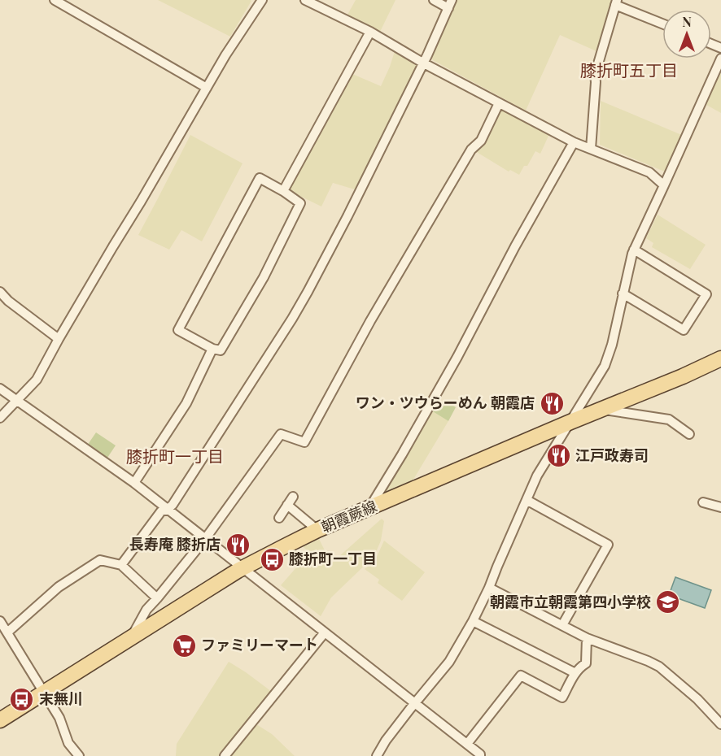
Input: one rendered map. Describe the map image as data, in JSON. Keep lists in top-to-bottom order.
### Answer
{
  "streets": {
    "main road": ["朝霞蕨線"]
  },
  "districts": ["膝折町五丁目", "膝折町一丁目"],
  "places": {
    "restaurant": ["ワン・ツウらーめん 朝霞店", "江戸政寿司", "長寿庵 膝折店"],
    "bus stop": ["膝折町一丁目", "末無川"],
    "school or university": ["朝霞市立朝霞第四小学校"],
    "supermarket": ["ファミリーマート"]
  },
  "north": "top"
}
